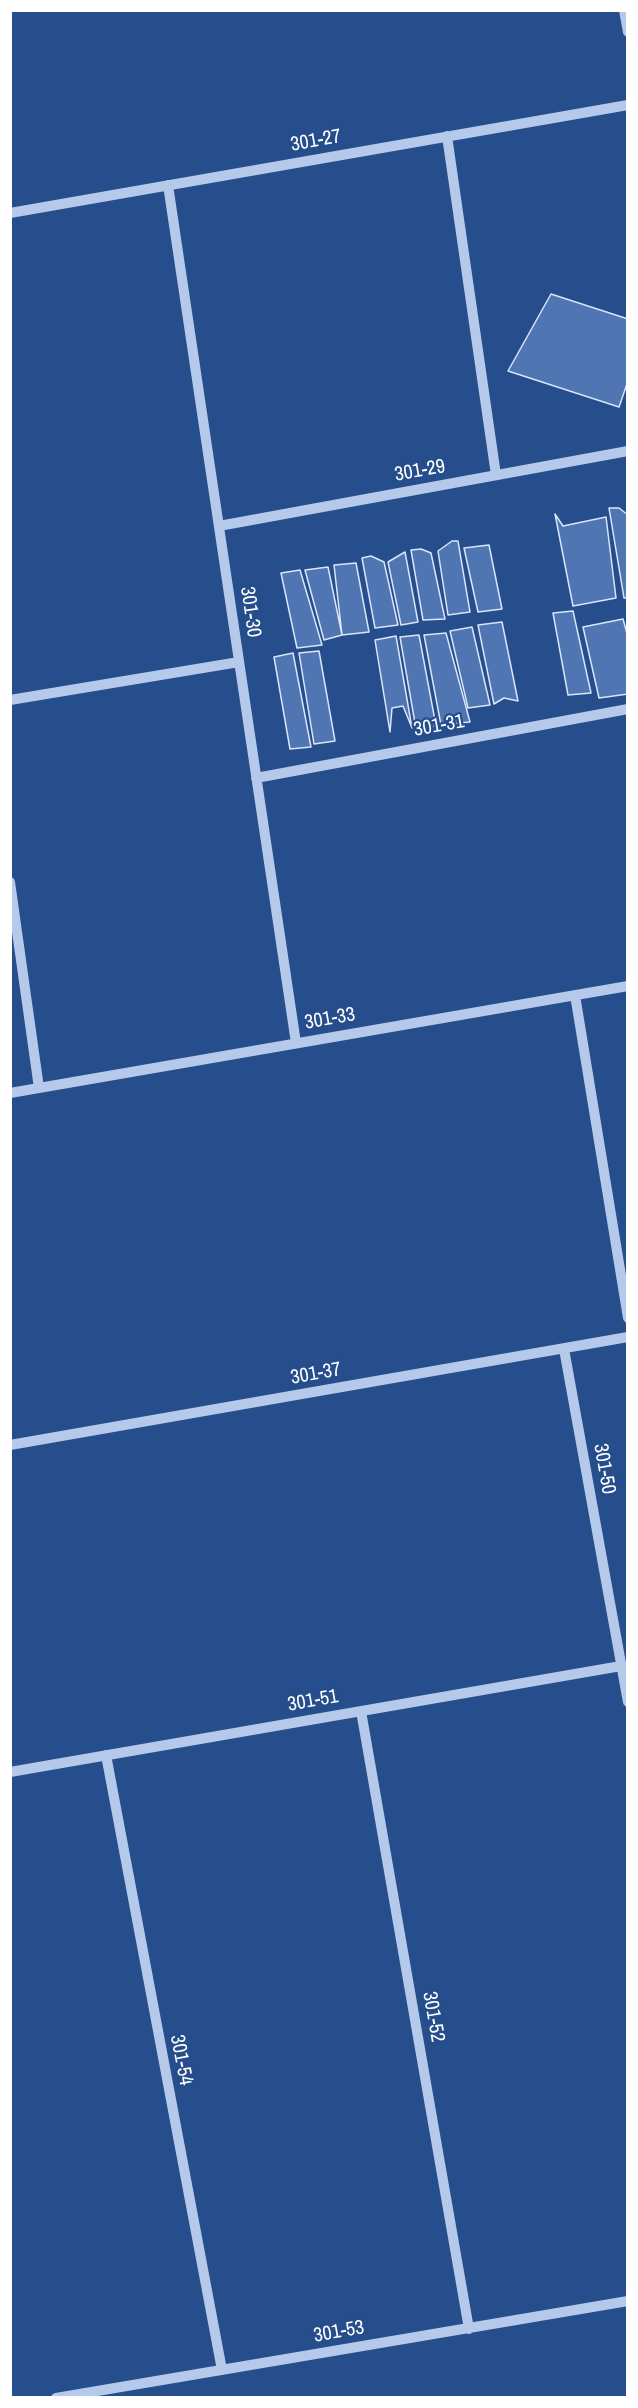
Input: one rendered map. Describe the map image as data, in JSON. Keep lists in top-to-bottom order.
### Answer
{
  "streets": {
    "street": [
      "301-27",
      "301-29",
      "301-30",
      "301-31",
      "301-33",
      "301-37",
      "301-50",
      "301-51",
      "301-52",
      "301-54",
      "301-53"
    ]
  },
  "crossings": [
    ["301-27", "301-30"],
    ["301-29", "301-30"],
    ["301-30", "301-31"],
    ["301-30", "301-33"],
    ["301-37", "301-50"],
    ["301-50", "301-51"],
    ["301-51", "301-52"],
    ["301-51", "301-54"],
    ["301-52", "301-53"],
    ["301-54", "301-53"]
  ]
}
